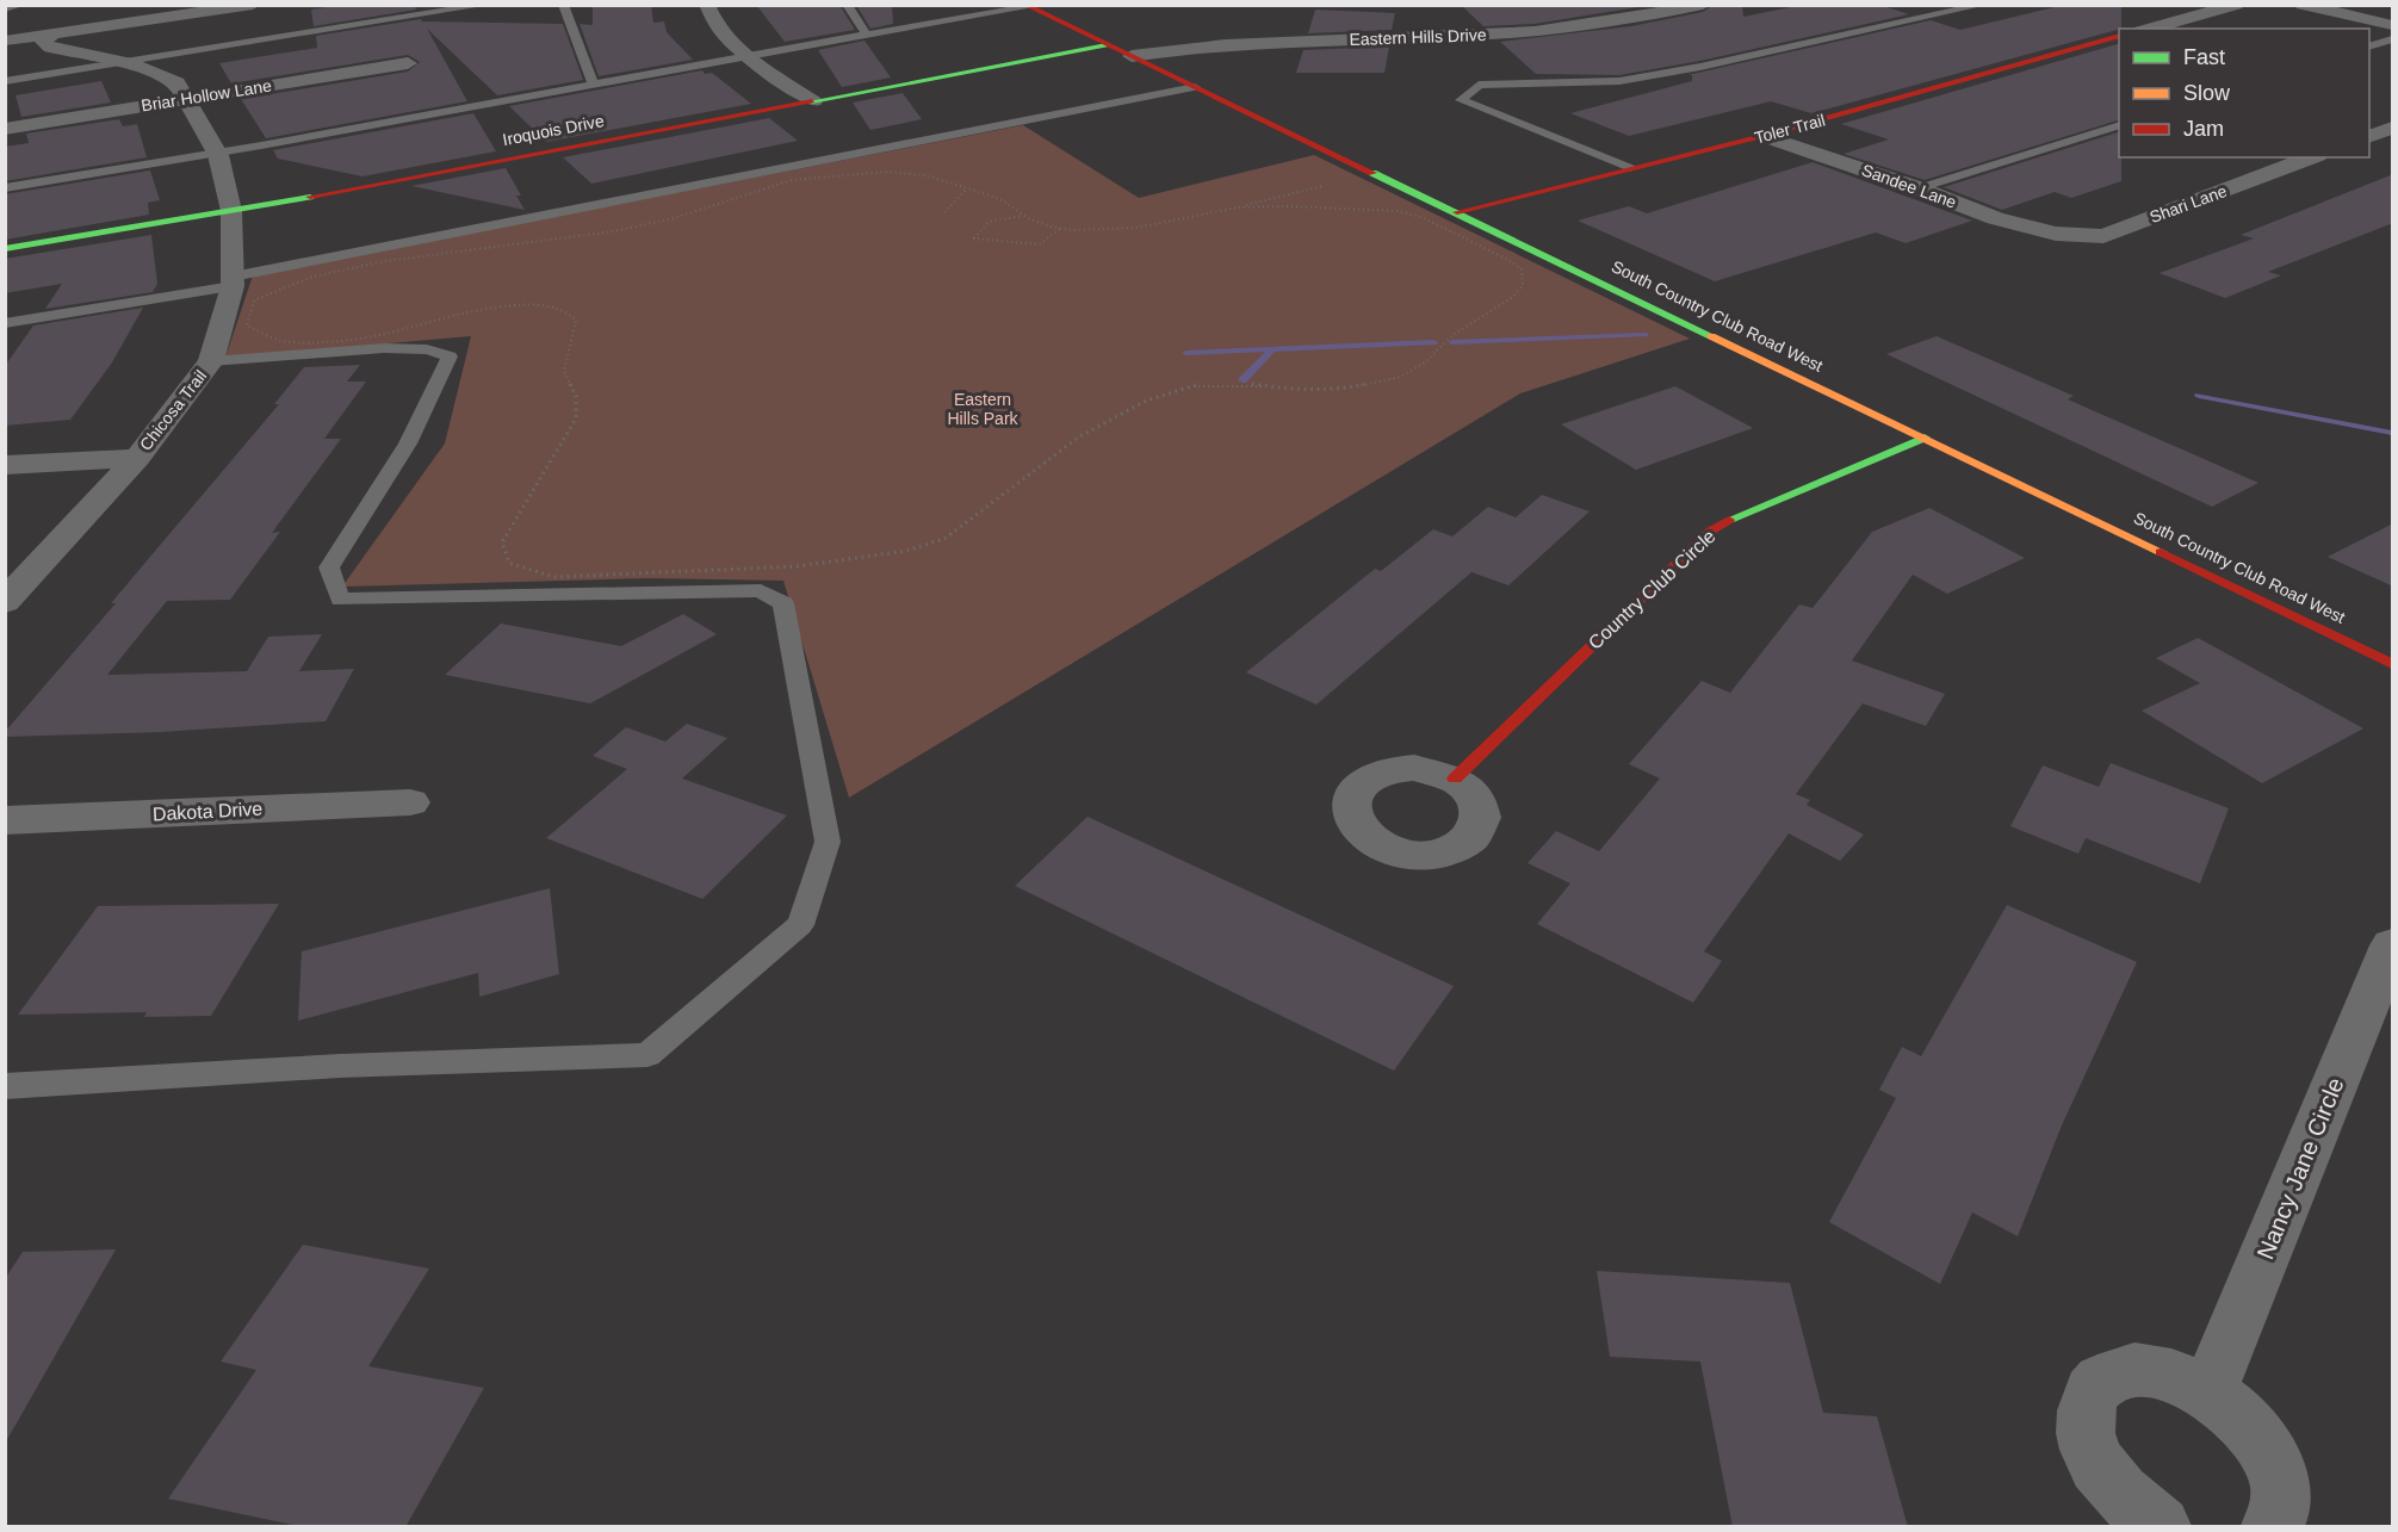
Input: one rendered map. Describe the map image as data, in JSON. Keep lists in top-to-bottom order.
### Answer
{
  "streets": {
    "street": [
      "Eastern Hills Drive",
      "Briar Hollow Lane",
      "Toler Trail",
      "Iroquois Drive",
      "Sandee Lane",
      "Shari Lane",
      "South Country Club Road West",
      "Chicosa Trail",
      "Country Club Circle",
      "Dakota Drive",
      "Nancy Jane Circle"
    ]
  },
  "crossings": [
    ["Eastern Hills Drive", "South Country Club Road West"],
    ["Briar Hollow Lane", "Chicosa Trail"],
    ["Toler Trail", "Sandee Lane"],
    ["Toler Trail", "South Country Club Road West"],
    ["Iroquois Drive", "South Country Club Road West"],
    ["Iroquois Drive", "Chicosa Trail"],
    ["Sandee Lane", "Shari Lane"],
    ["South Country Club Road West", "Country Club Circle"]
  ],
  "parks": ["Eastern Hills Park"],
  "legend": ["Fast", "Slow", "Jam"]
}
